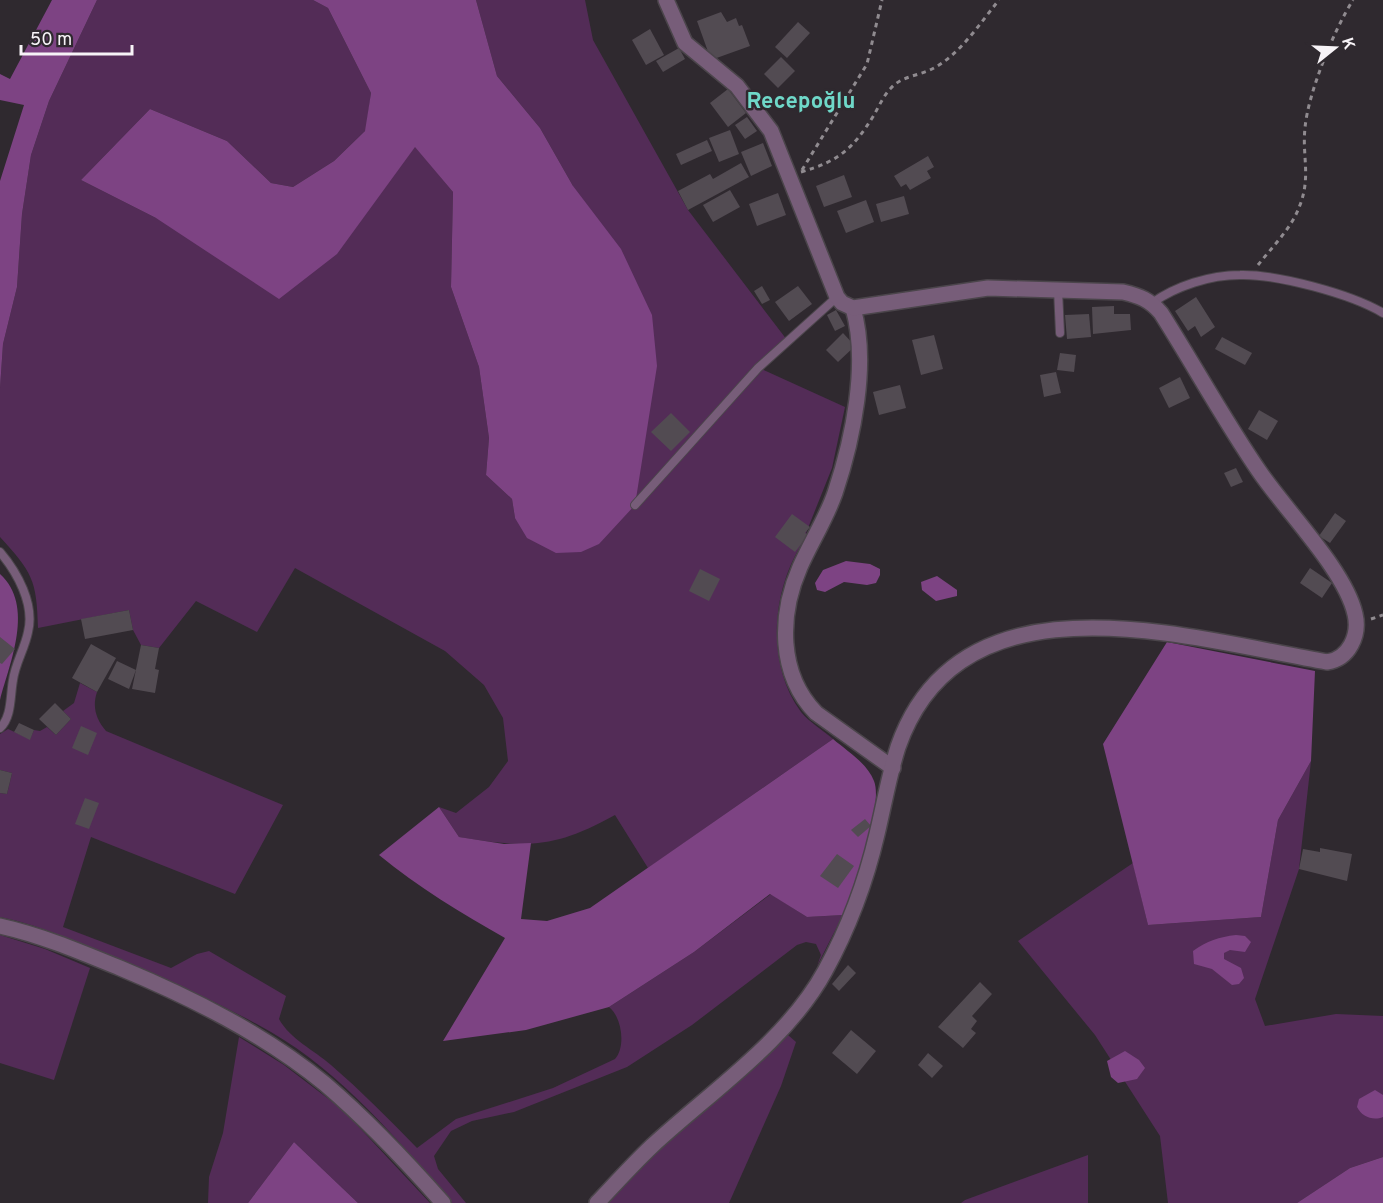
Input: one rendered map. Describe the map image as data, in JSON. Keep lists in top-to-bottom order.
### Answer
{
  "districts": ["Recepoğlu"],
  "scale_bar": "50 m",
  "north": "right"
}
